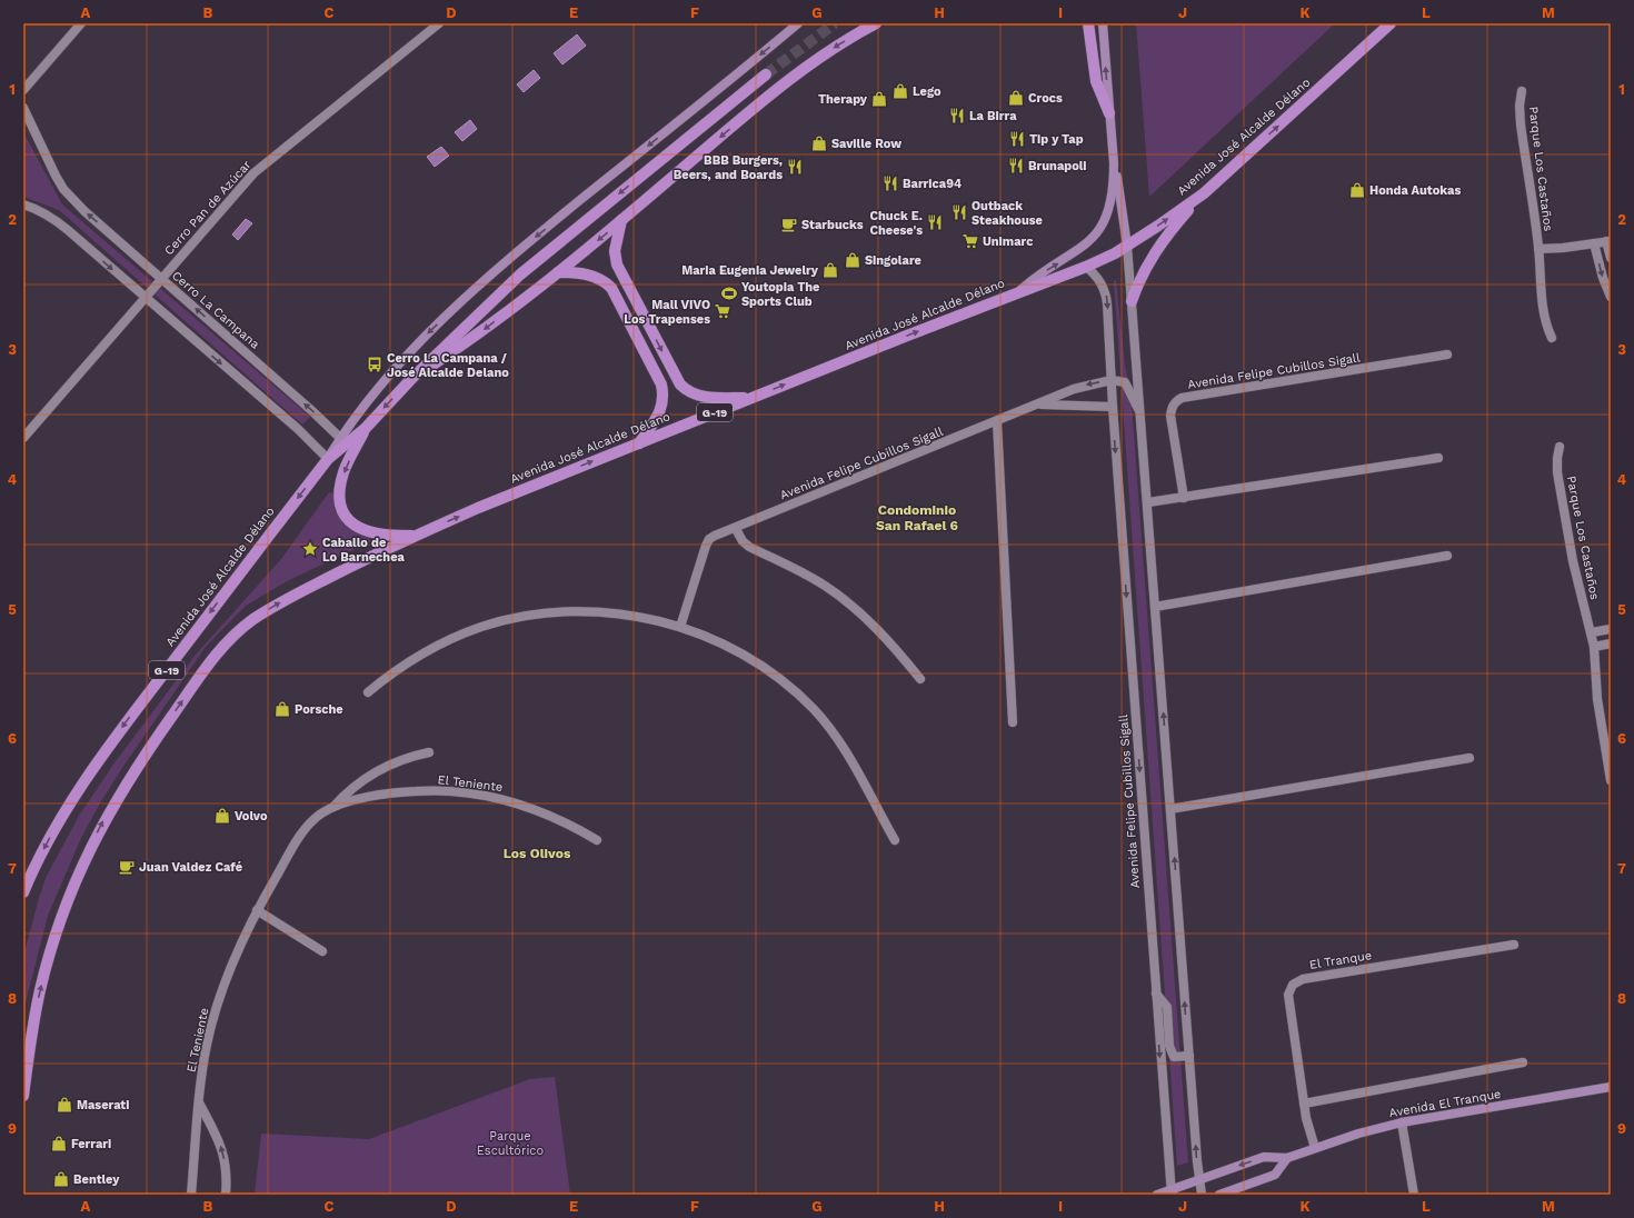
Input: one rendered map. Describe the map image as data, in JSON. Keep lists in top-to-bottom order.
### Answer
{
  "streets": {
    "main road": ["Avenida José Alcalde Délano", "G-19", "Avenida El Tranque"],
    "street": [
      "Parque Los Castaños",
      "Cerro Pan de Azúcar",
      "Cerro La Campana",
      "Avenida Felipe Cubillos Sigall",
      "El Teniente",
      "El Tranque"
    ]
  },
  "crossings": [
    ["Avenida José Alcalde Délano", "Cerro La Campana"],
    ["Avenida José Alcalde Délano", "Avenida Felipe Cubillos Sigall"],
    ["Avenida José Alcalde Délano", "G-19"],
    ["Cerro Pan de Azúcar", "Cerro La Campana"],
    ["Avenida Felipe Cubillos Sigall", "Avenida El Tranque"],
    ["El Tranque", "Avenida El Tranque"]
  ],
  "districts": ["Condominio San Rafael 6", "Los Olivos"],
  "parks": ["Parque Escultórico"],
  "places": {
    "shop": [
      "Lego",
      "Crocs",
      "Therapy",
      "Saville Row",
      "Honda Autokas",
      "Singolare",
      "Maria Eugenia Jewelry",
      "Porsche",
      "Volvo",
      "Maserati",
      "Ferrari",
      "Bentley"
    ],
    "restaurant": [
      "La Birra",
      "Tip y Tap",
      "Brunapoli",
      "BBB Burgers, Beers, and Boards",
      "Barrica94",
      "Outback Steakhouse",
      "Chuck E. Cheese's"
    ],
    "cafe": ["Starbucks", "Juan Valdez Café"],
    "supermarket": ["Unimarc", "Mall VIVO Los Trapenses"],
    "sports": ["Youtopia The Sports Club"],
    "bus stop": ["Cerro La Campana / José Alcalde Delano"],
    "place": ["Caballo de Lo Barnechea"]
  },
  "grid": {
    "columns": [
      "A",
      "B",
      "C",
      "D",
      "E",
      "F",
      "G",
      "H",
      "I",
      "J",
      "K",
      "L",
      "M"
    ],
    "rows": [
      "1",
      "2",
      "3",
      "4",
      "5",
      "6",
      "7",
      "8",
      "9"
    ]
  }
}
